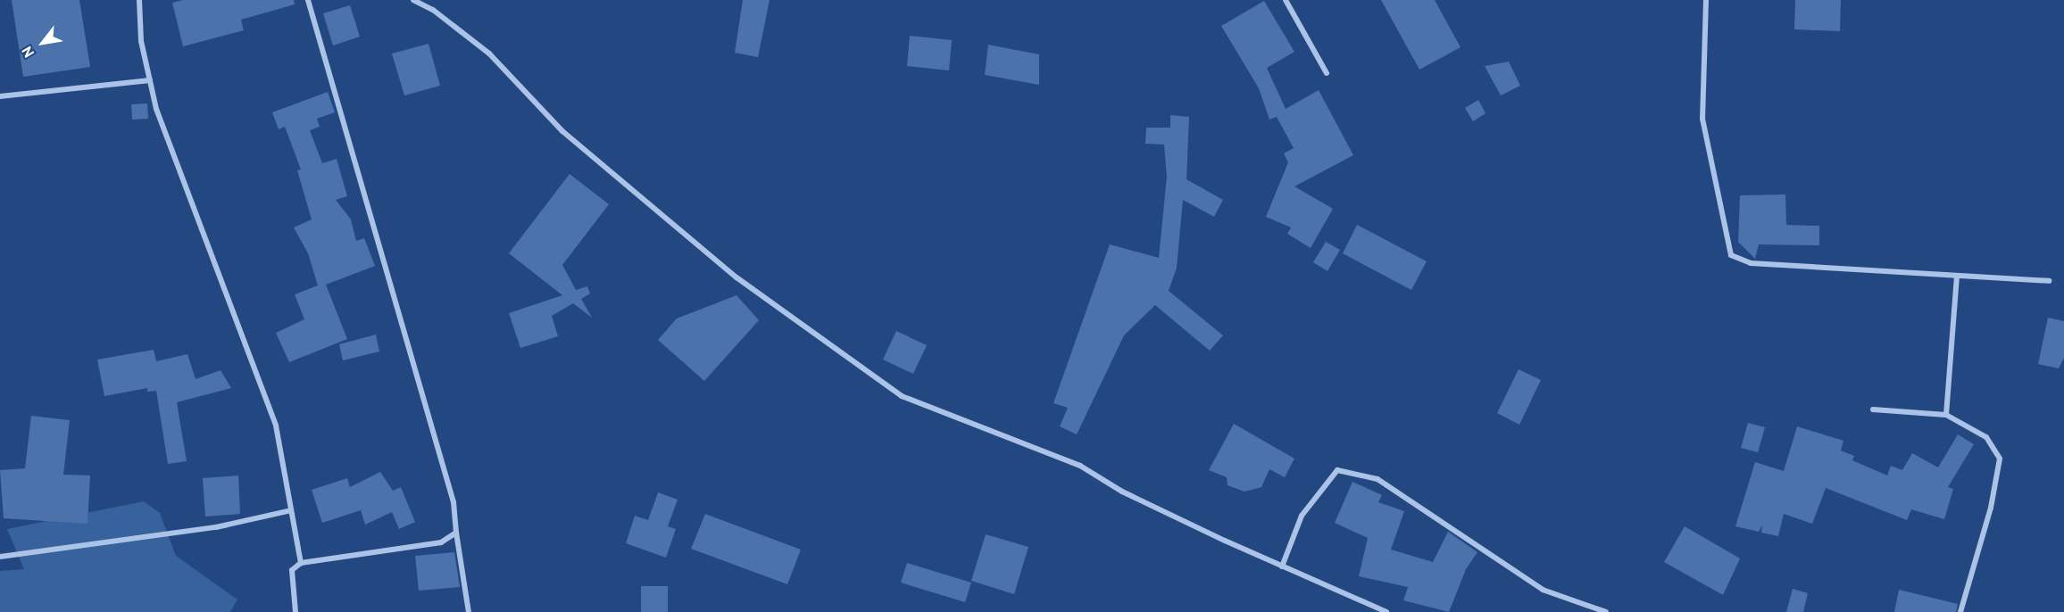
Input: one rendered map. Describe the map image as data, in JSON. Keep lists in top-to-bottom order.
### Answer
{
  "north": "bottom left"
}
